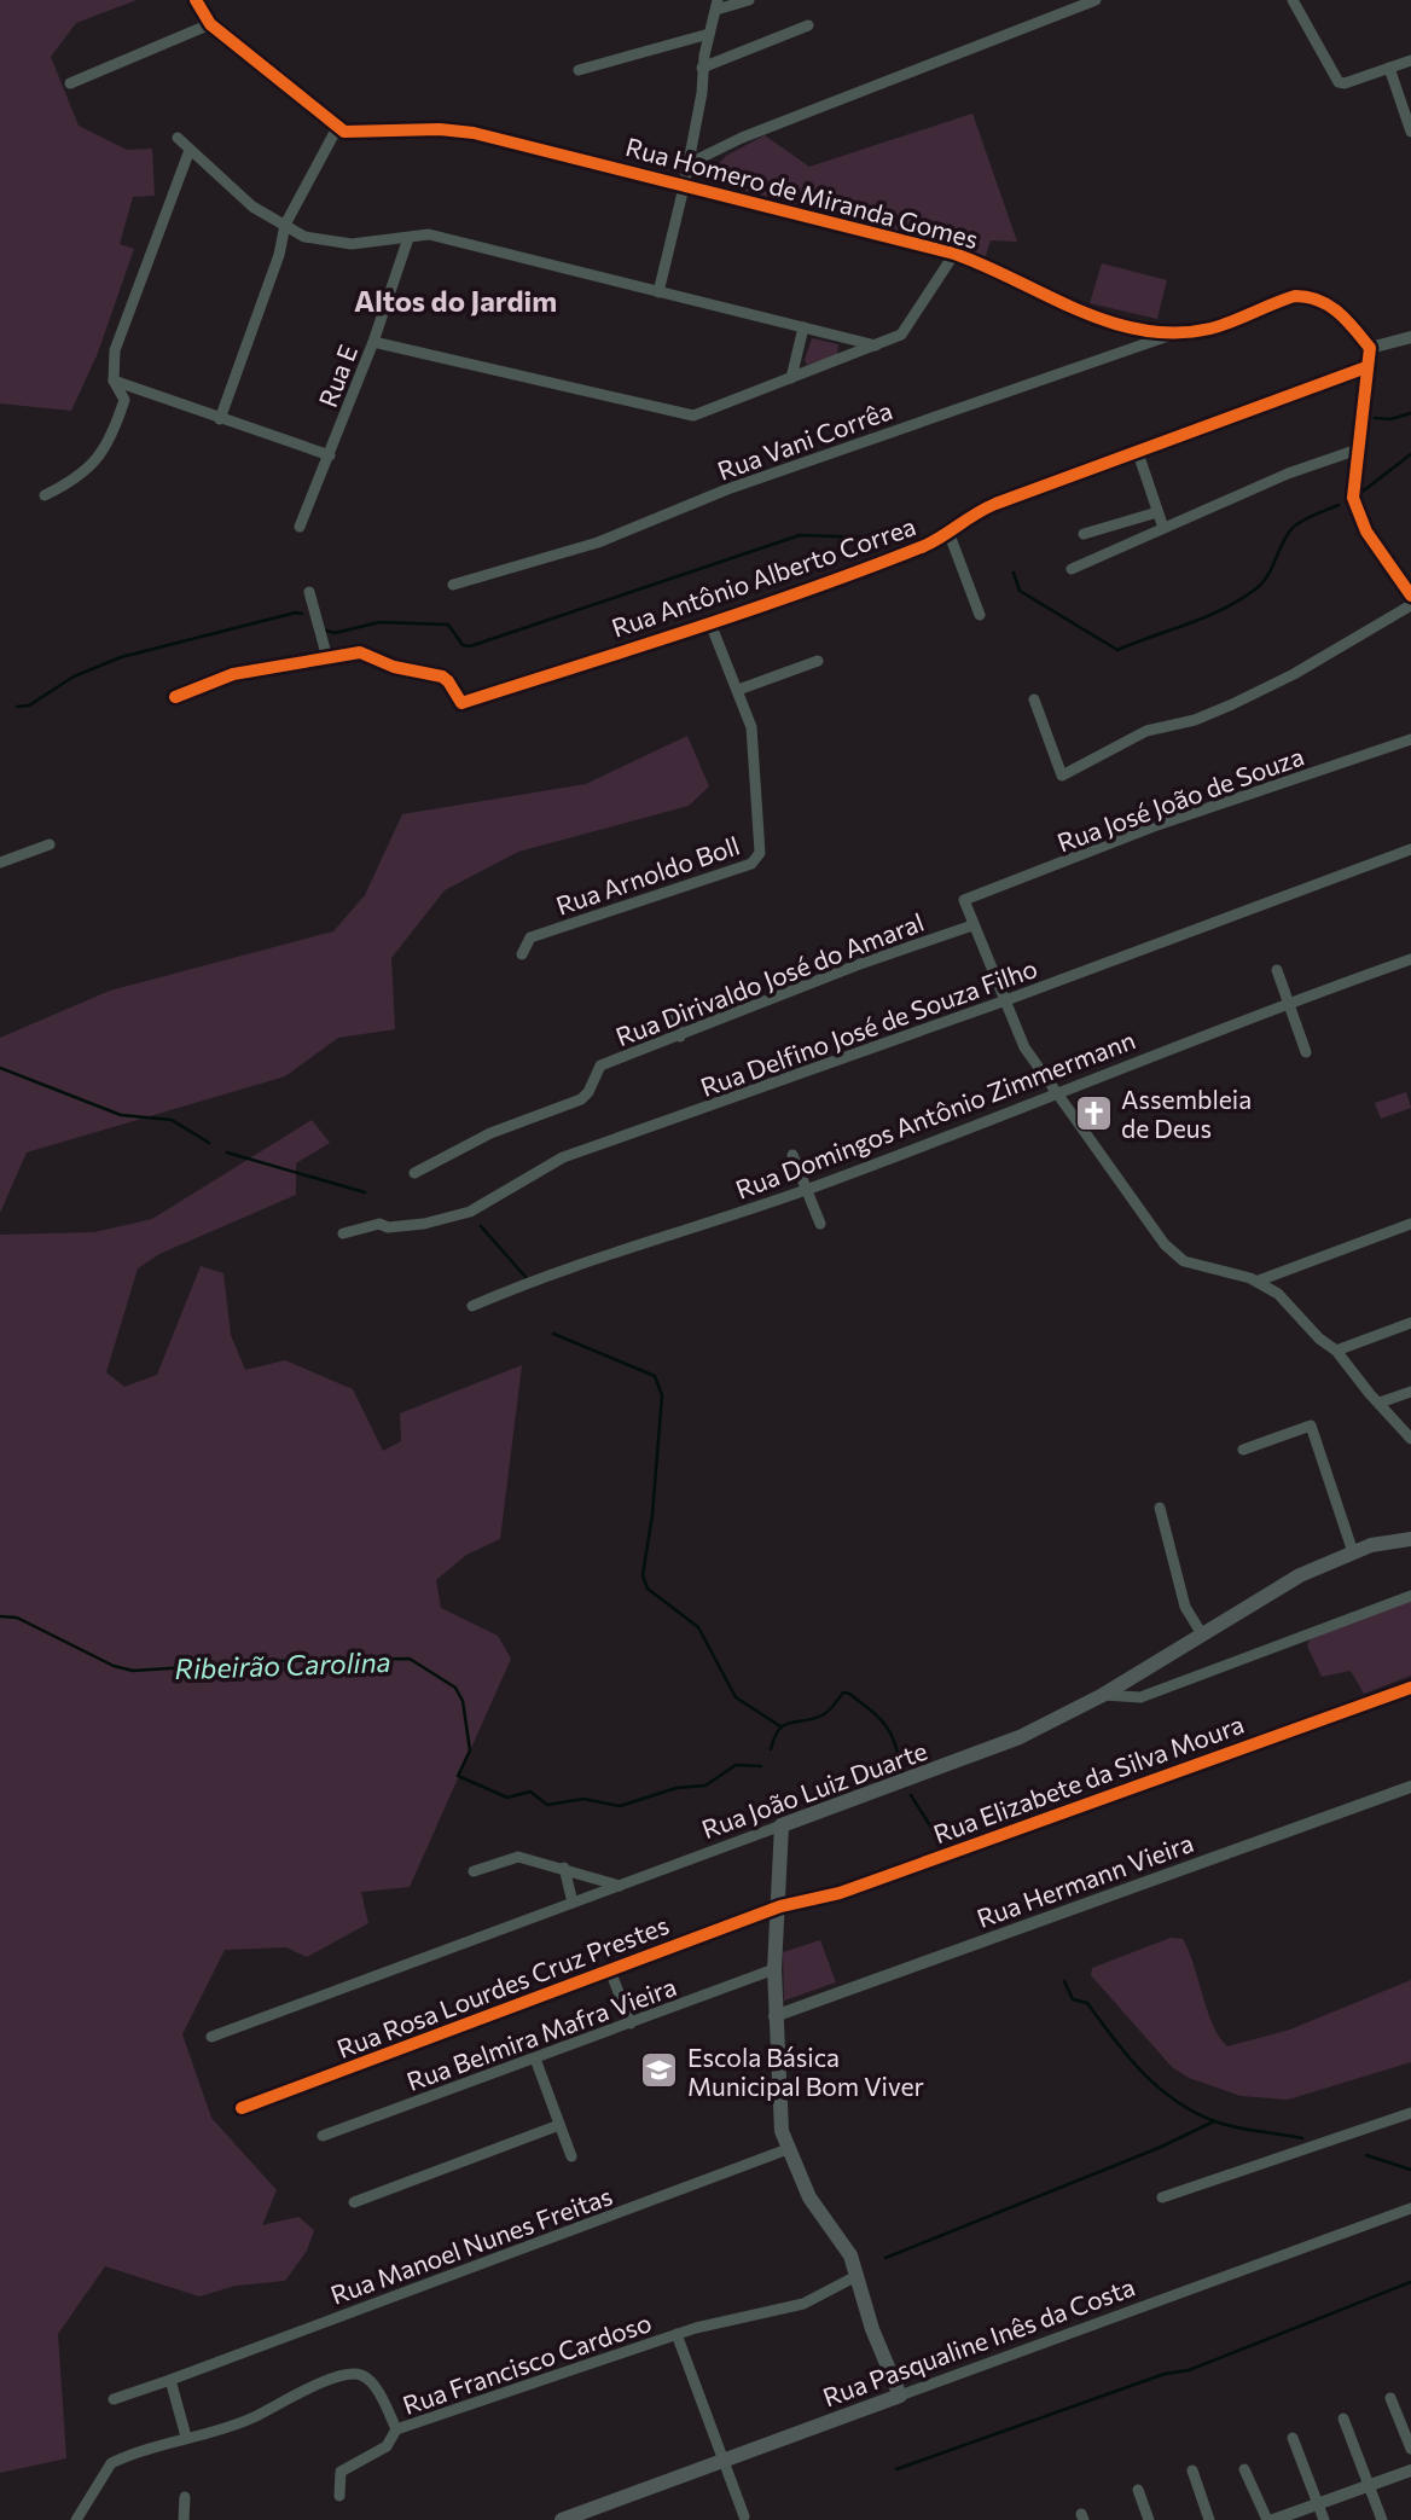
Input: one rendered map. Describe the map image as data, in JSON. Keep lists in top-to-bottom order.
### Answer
{
  "streets": {
    "main road": ["Rua João Luiz Duarte", "Rua Pasqualine Inês da Costa"],
    "street": [
      "Rua Homero de Miranda Gomes",
      "Rua E",
      "Rua Vani Corrêa",
      "Rua Antônio Alberto Correa",
      "Rua José João de Souza",
      "Rua Arnoldo Boll",
      "Rua Dirivaldo José do Amaral",
      "Rua Delfino José de Souza Filho",
      "Rua Domingos Antônio Zimmermann",
      "Rua Elizabete da Silva Moura",
      "Rua Hermann Vieira",
      "Rua Rosa Lourdes Cruz Prestes",
      "Rua Belmira Mafra Vieira",
      "Rua Manoel Nunes Freitas",
      "Rua Francisco Cardoso"
    ]
  },
  "crossings": [
    ["Rua Homero de Miranda Gomes", "Rua Vani Corrêa"],
    ["Rua Antônio Alberto Correa", "Rua Arnoldo Boll"],
    ["Rua José João de Souza", "Rua Dirivaldo José do Amaral"],
    ["Rua Elizabete da Silva Moura", "Rua Rosa Lourdes Cruz Prestes"]
  ],
  "districts": ["Altos do Jardim"],
  "water": ["Ribeirão Carolina"],
  "places": {
    "church": ["Assembleia de Deus"],
    "school or university": ["Escola Básica Municipal Bom Viver"]
  }
}
